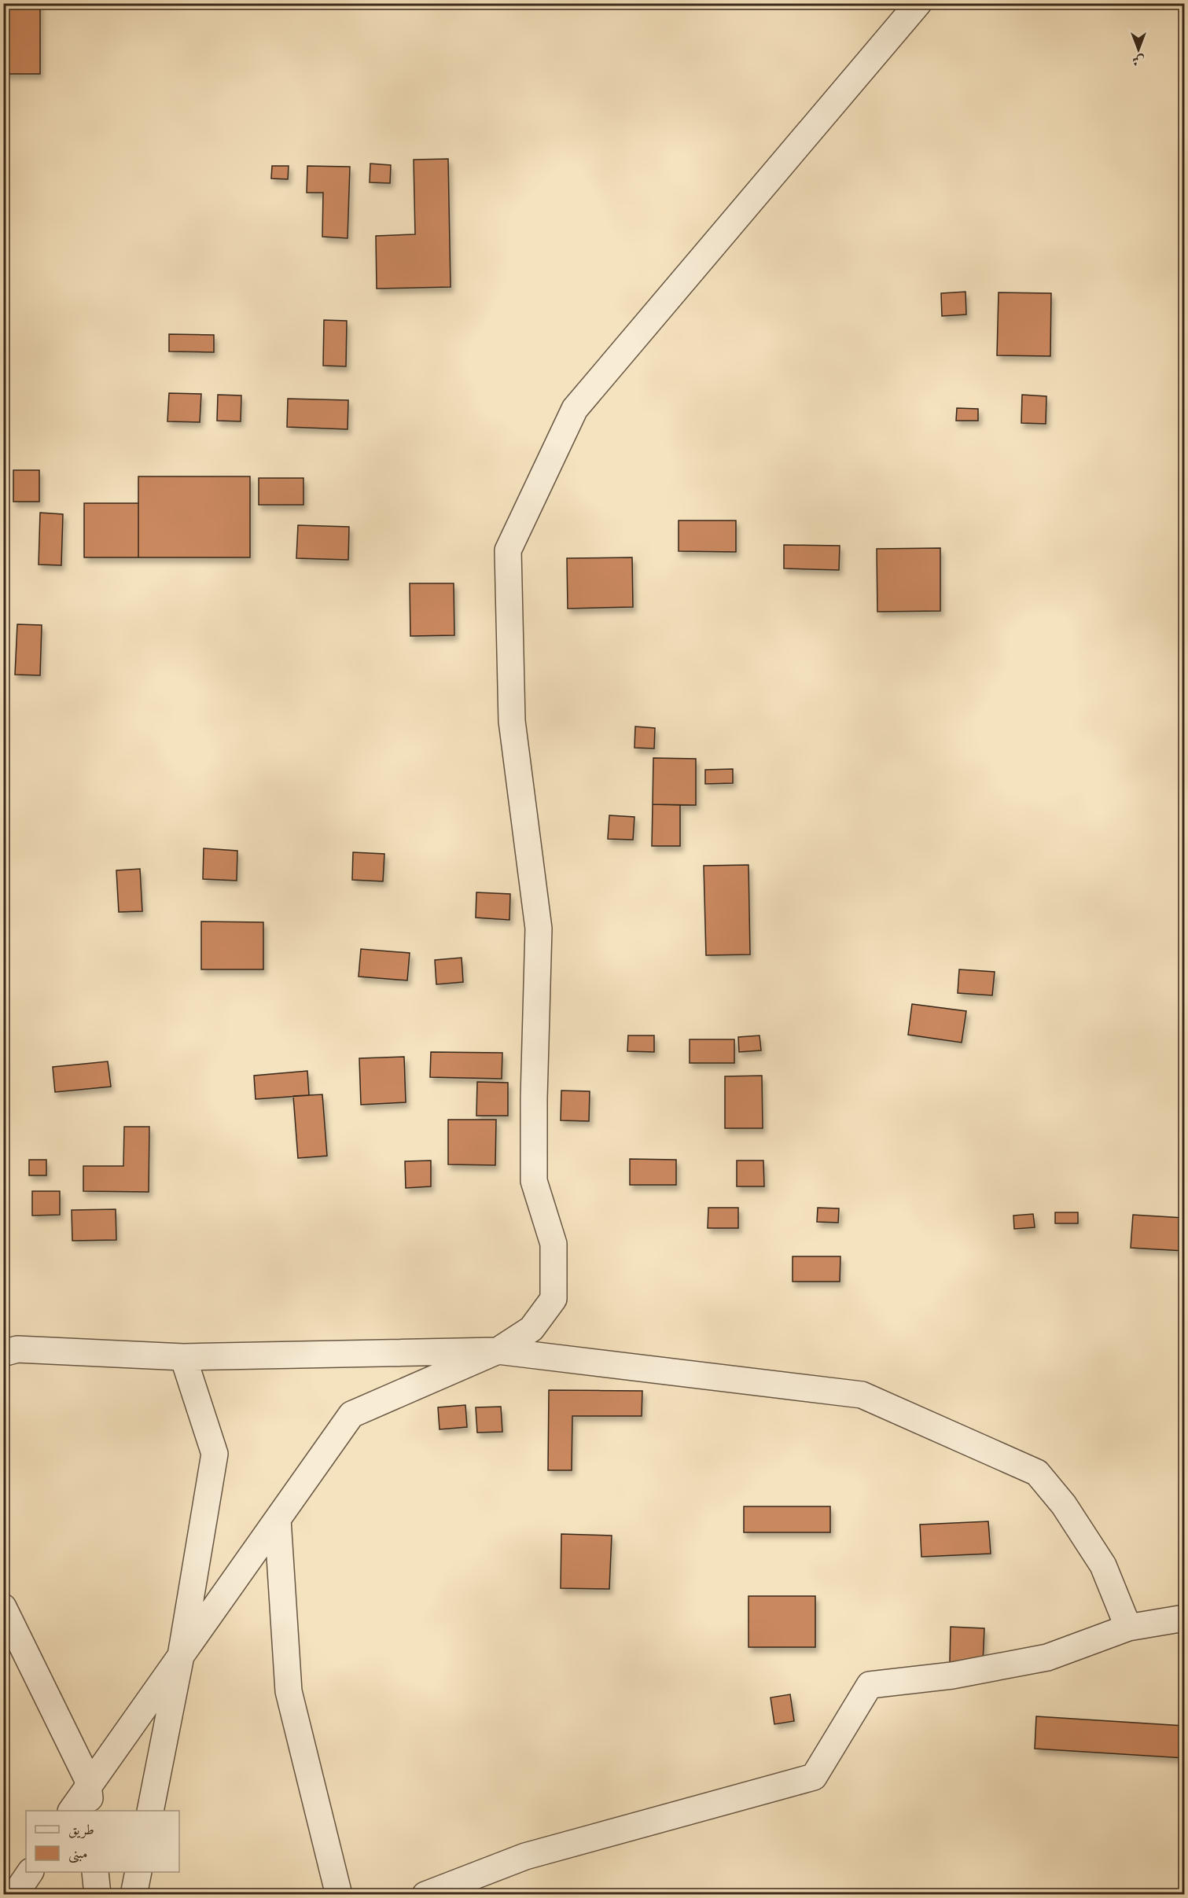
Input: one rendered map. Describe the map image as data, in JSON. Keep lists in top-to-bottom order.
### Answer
{
  "legend": ["طريق", "مبنى"],
  "north": "bottom"
}
